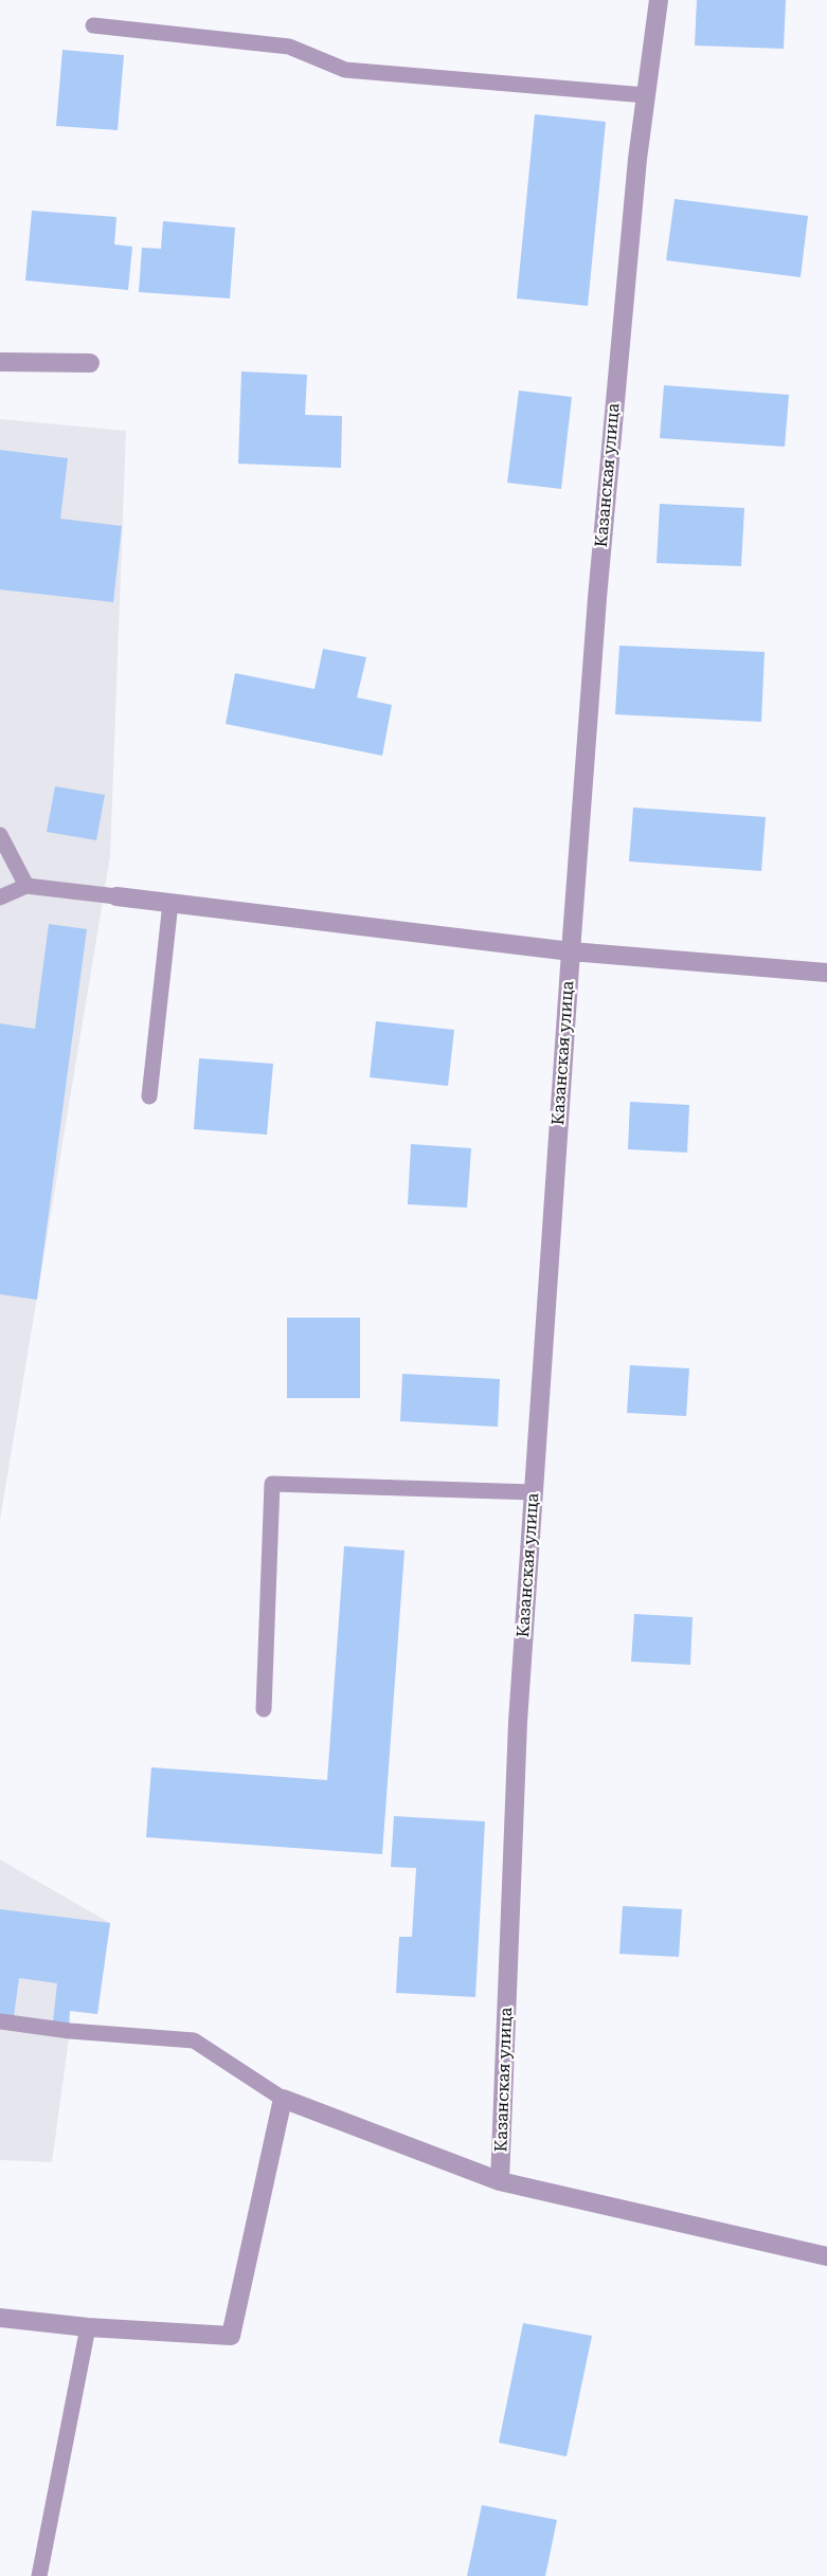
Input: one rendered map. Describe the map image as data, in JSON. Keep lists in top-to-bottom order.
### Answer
{
  "streets": {
    "street": ["Казанская улица"]
  }
}
